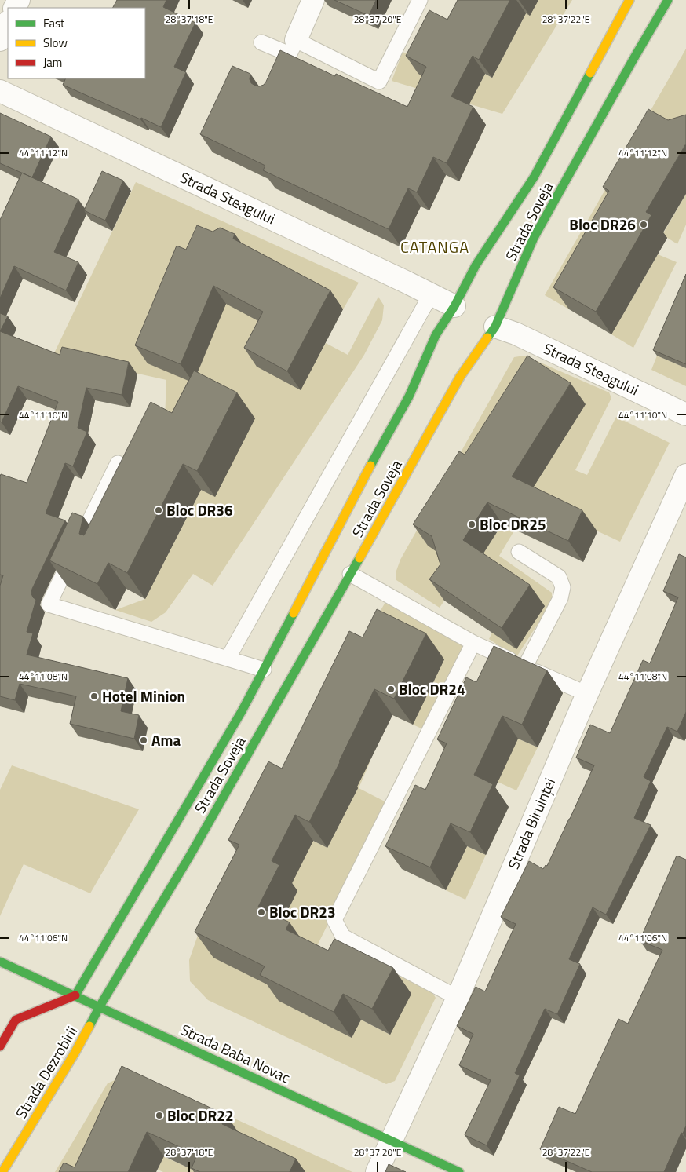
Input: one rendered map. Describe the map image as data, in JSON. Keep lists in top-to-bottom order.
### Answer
{
  "streets": {
    "main road": ["Strada Soveja", "Strada Baba Novac", "Strada Dezrobirii"],
    "street": ["Strada Steagului", "Strada Biruinței"]
  },
  "crossings": [
    ["Strada Steagului", "Strada Soveja"],
    ["Strada Soveja", "Strada Baba Novac"],
    ["Strada Soveja", "Strada Dezrobirii"],
    ["Strada Biruinței", "Strada Baba Novac"],
    ["Strada Baba Novac", "Strada Dezrobirii"]
  ],
  "districts": ["CATANGA"],
  "places": [
    "Bloc DR26",
    "Bloc DR36",
    "Bloc DR25",
    "Bloc DR24",
    "Hotel Minion",
    "Ama",
    "Bloc DR23",
    "Bloc DR22"
  ],
  "legend": ["Fast", "Slow", "Jam"],
  "coordinates": [
    "28°37'18\"E",
    "28°37'20\"E",
    "28°37'22\"E",
    "44°11'12\"N",
    "44°11'10\"N",
    "44°11'08\"N",
    "44°11'06\"N"
  ]
}
